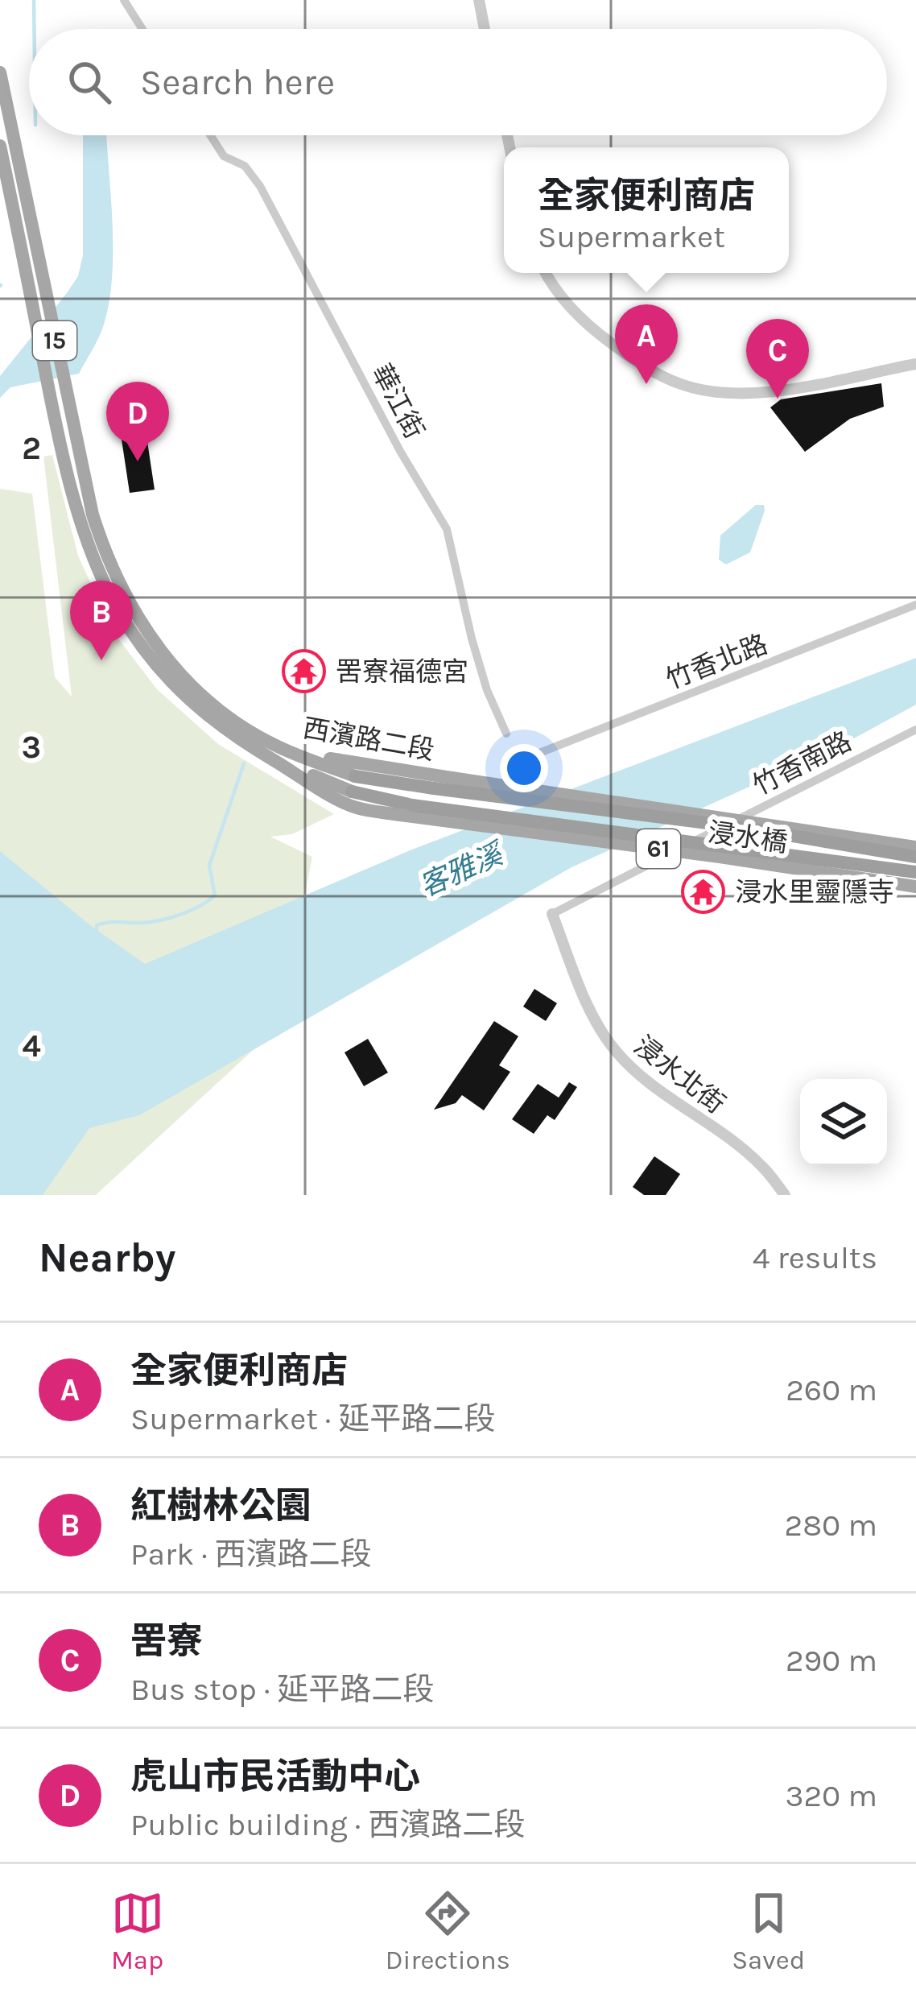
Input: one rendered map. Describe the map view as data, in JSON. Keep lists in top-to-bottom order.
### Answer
{
  "streets": {
    "highway": ["浸水橋", "61"],
    "main road": ["15", "西濱路二段"],
    "street": [
      "華江街",
      "竹香北路",
      "竹香南路",
      "浸水北街"
    ]
  },
  "crossings": [
    ["西濱路二段", "浸水橋"],
    ["西濱路二段", "61"],
    ["竹香南路", "浸水北街"],
    ["浸水橋", "61"]
  ],
  "water": ["客雅溪"],
  "places": {
    "temple": ["罟寮福德宮", "浸水里靈隱寺"]
  },
  "page": {
    "search": "Search here",
    "popup": ["全家便利商店", "Supermarket"],
    "pins": [
      "A",
      "C",
      "D",
      "B"
    ],
    "heading": ["Nearby", "4 results"],
    "list": [
      {
        "mark": "A",
        "name": "全家便利商店",
        "note": "Supermarket · 延平路二段",
        "value": "260 m"
      },
      {
        "mark": "B",
        "name": "紅樹林公園",
        "note": "Park · 西濱路二段",
        "value": "280 m"
      },
      {
        "mark": "C",
        "name": "罟寮",
        "note": "Bus stop · 延平路二段",
        "value": "290 m"
      },
      {
        "mark": "D",
        "name": "虎山市民活動中心",
        "note": "Public building · 西濱路二段",
        "value": "320 m"
      }
    ],
    "nav": ["Map", "Directions", "Saved"]
  },
  "grid": {
    "rows": ["2", "3", "4"]
  }
}
